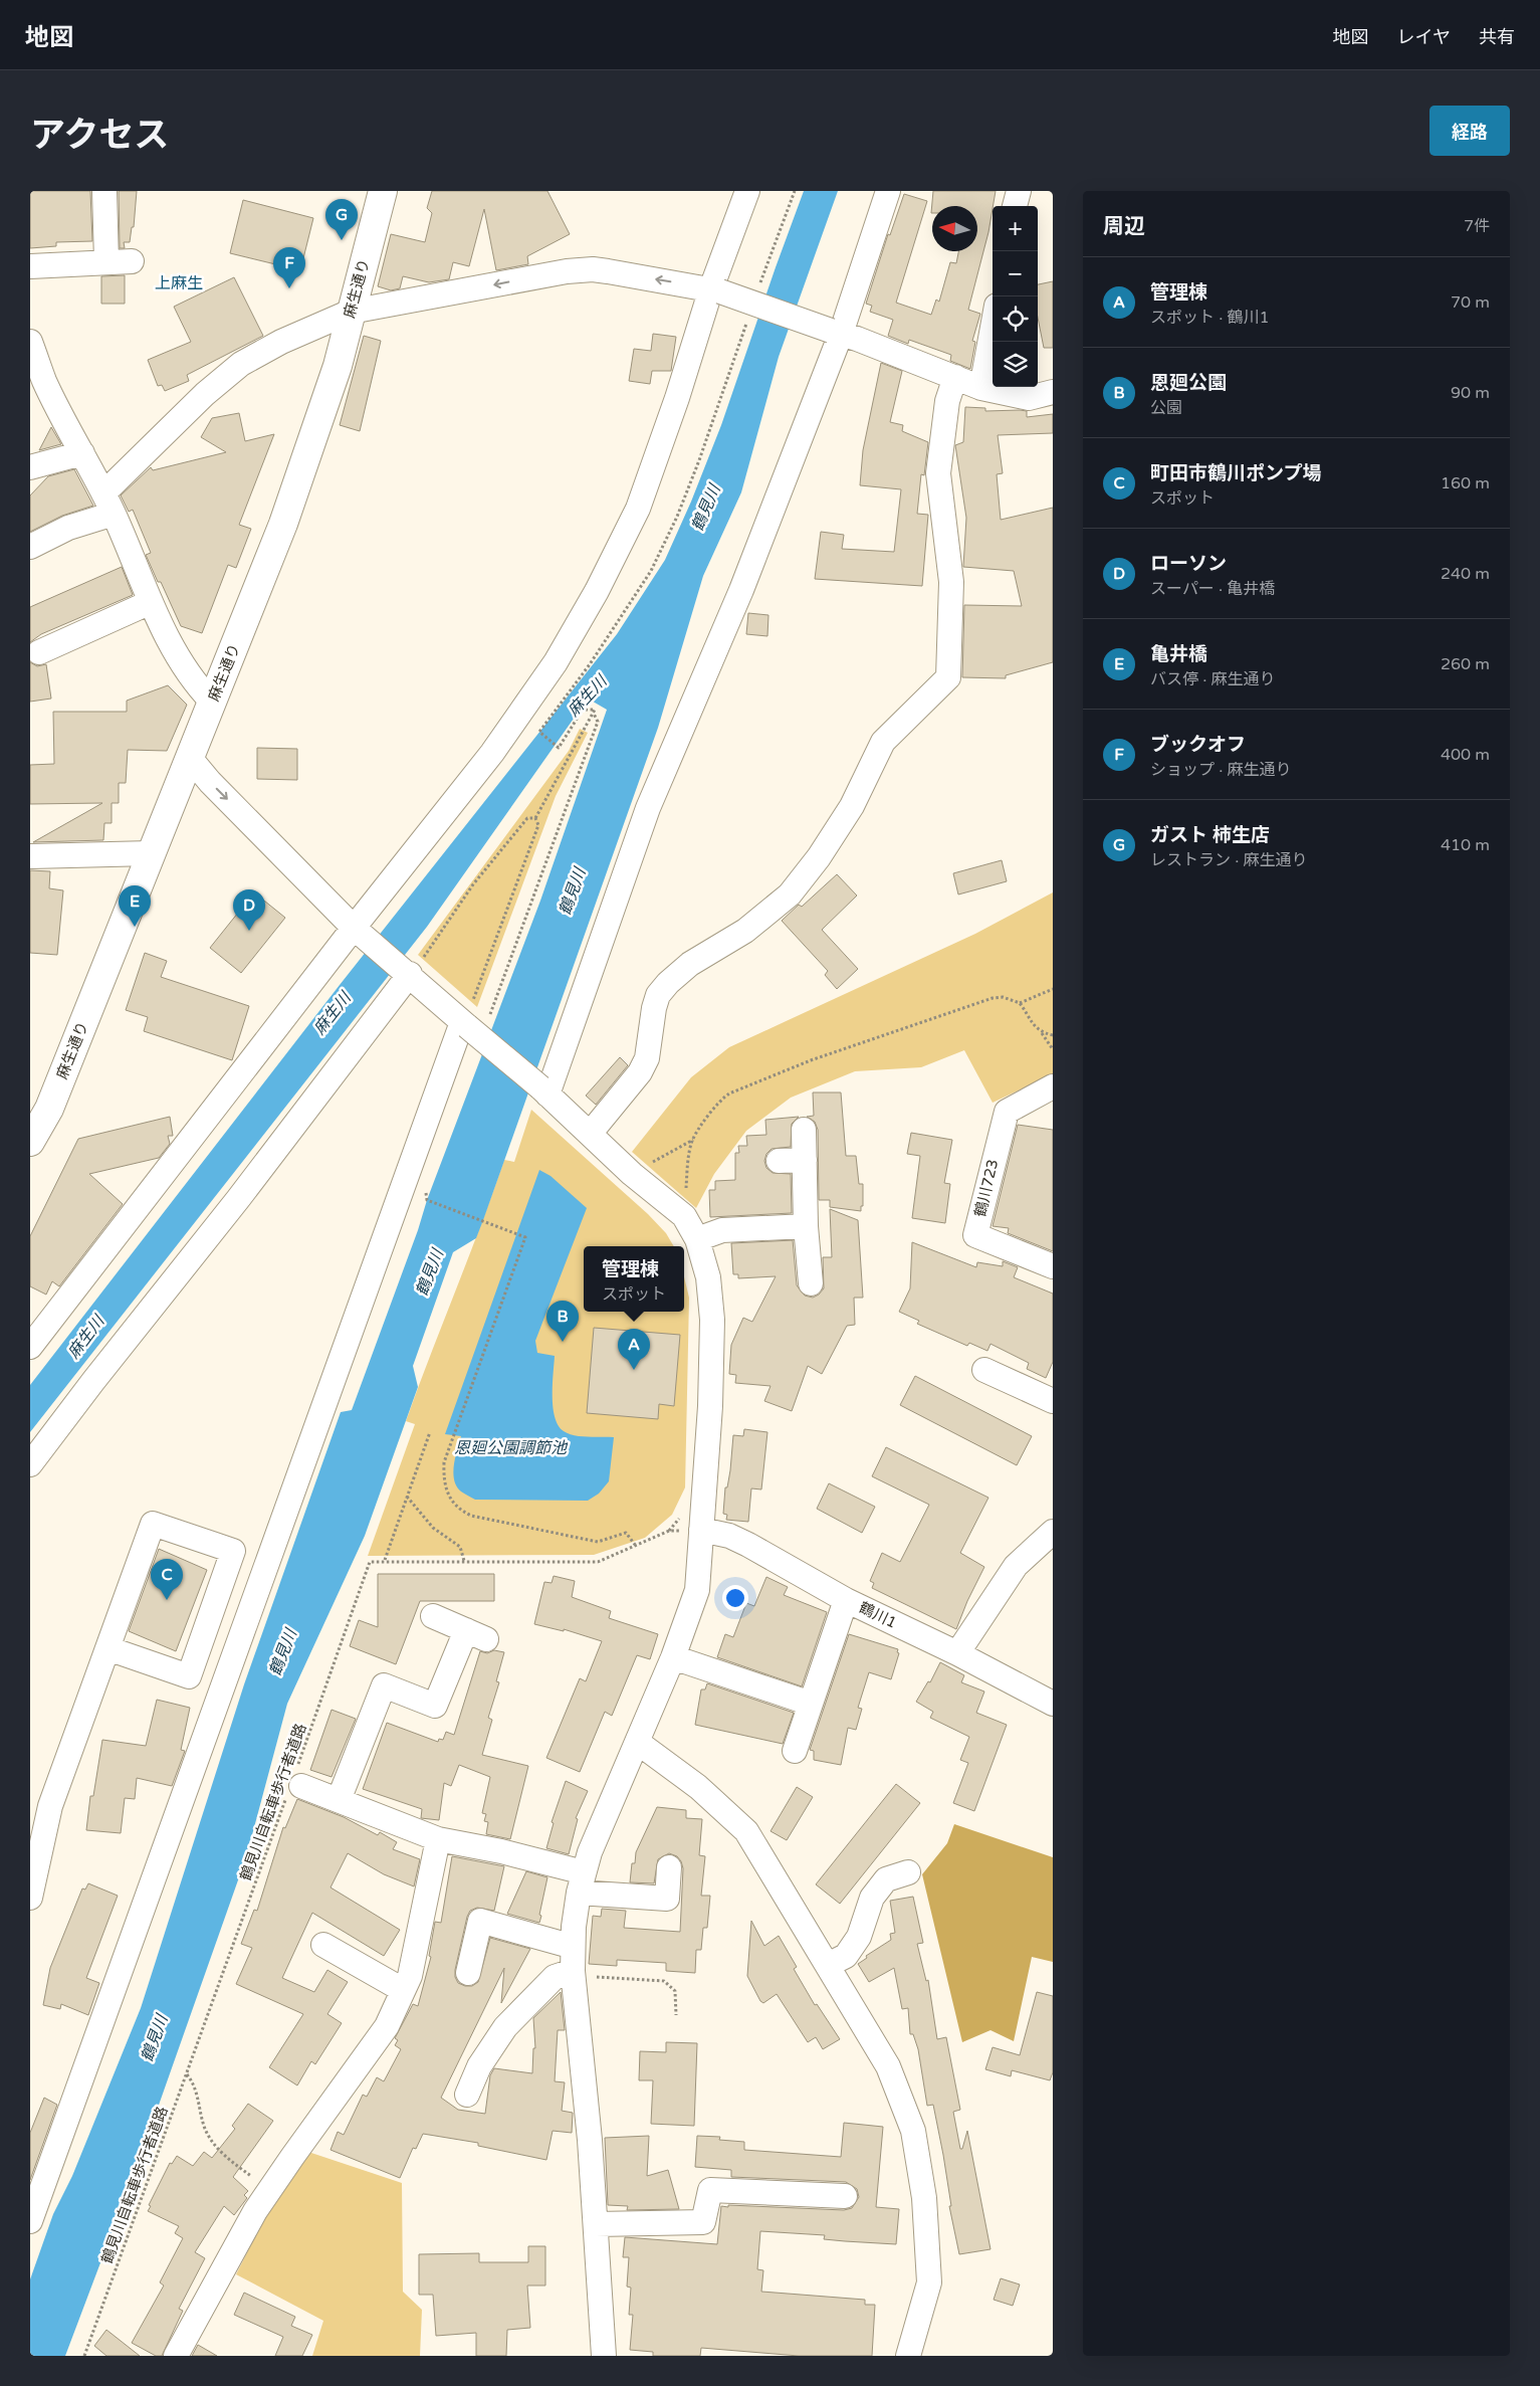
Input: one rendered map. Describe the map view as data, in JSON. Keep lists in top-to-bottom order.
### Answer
{
  "streets": {
    "main road": ["麻生通り"],
    "street": ["鶴川723", "鶴川1"],
    "path": ["鶴見川自転車歩行者道路"]
  },
  "districts": ["上麻生"],
  "water": ["鶴見川", "麻生川", "恩廻公園調節池"],
  "north": "left",
  "page": {
    "header": "地図",
    "nav": ["地図", "レイヤ", "共有"],
    "title": "アクセス",
    "buttons": "経路",
    "heading": ["周辺", "7件"],
    "pins": [
      "G",
      "F",
      "E",
      "D",
      "B",
      "A",
      "C"
    ],
    "map_buttons": ["+", "−"],
    "list": [
      {
        "mark": "A",
        "name": "管理棟",
        "note": "スポット · 鶴川1",
        "value": "70 m"
      },
      {
        "mark": "B",
        "name": "恩廻公園",
        "note": "公園",
        "value": "90 m"
      },
      {
        "mark": "C",
        "name": "町田市鶴川ポンプ場",
        "note": "スポット",
        "value": "160 m"
      },
      {
        "mark": "D",
        "name": "ローソン",
        "note": "スーパー · 亀井橋",
        "value": "240 m"
      },
      {
        "mark": "E",
        "name": "亀井橋",
        "note": "バス停 · 麻生通り",
        "value": "260 m"
      },
      {
        "mark": "F",
        "name": "ブックオフ",
        "note": "ショップ · 麻生通り",
        "value": "400 m"
      },
      {
        "mark": "G",
        "name": "ガスト 柿生店",
        "note": "レストラン · 麻生通り",
        "value": "410 m"
      }
    ],
    "popup": ["管理棟", "スポット"]
  }
}
